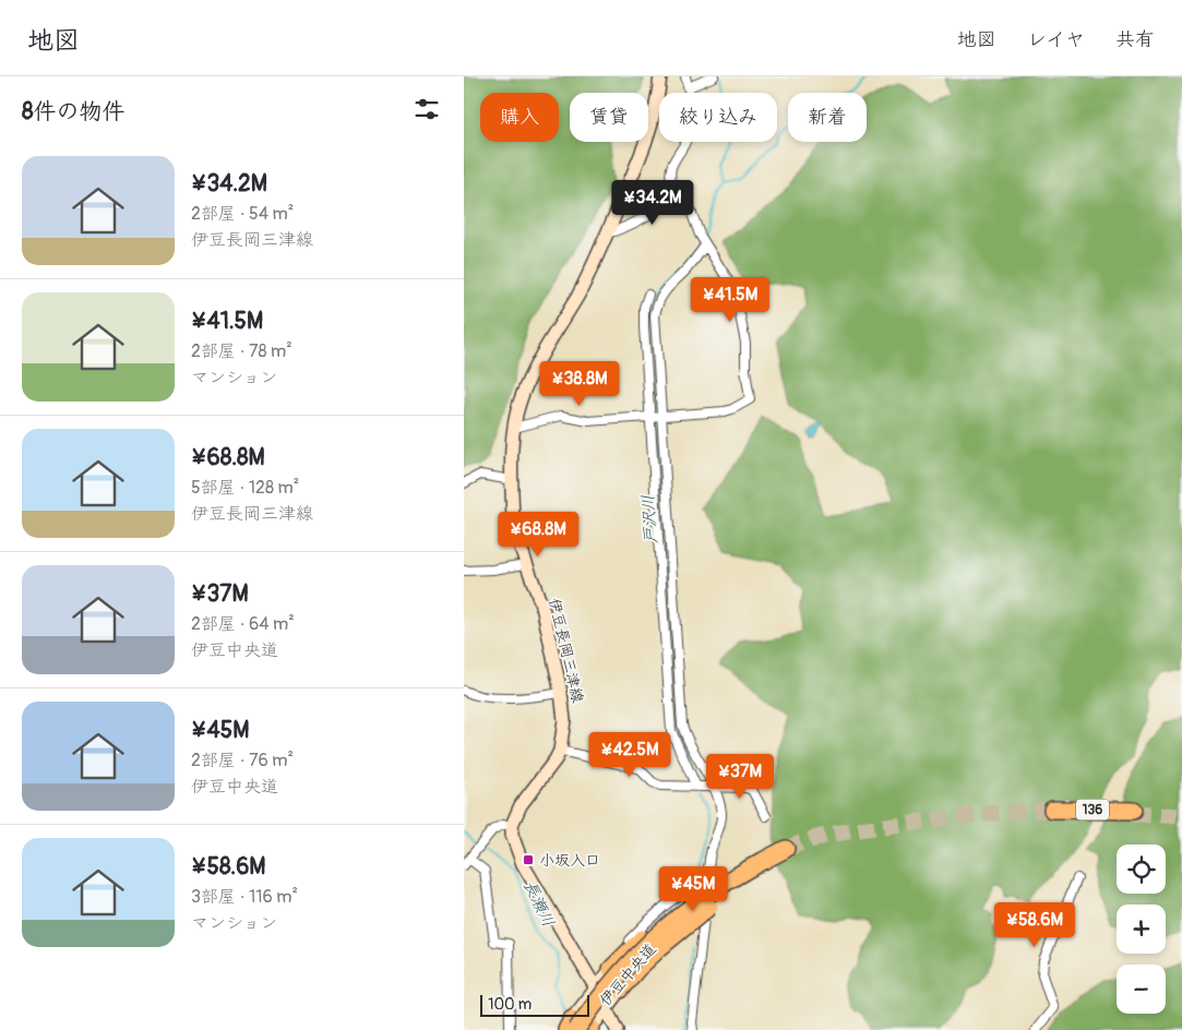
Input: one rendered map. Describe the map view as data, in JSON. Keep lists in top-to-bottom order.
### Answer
{
  "streets": {
    "highway": ["136", "伊豆中央道"],
    "main road": ["伊豆長岡三津線"]
  },
  "water": ["戸沢川", "長瀬川"],
  "places": {
    "transit": ["小坂入口"]
  },
  "scale_bar": "100 m",
  "page": {
    "header": "地図",
    "nav": ["地図", "レイヤ", "共有"],
    "heading": "8件の物件",
    "chip": [
      "購入",
      "賃貸",
      "絞り込み",
      "新着"
    ],
    "list": [
      {
        "name": "¥34.2M",
        "note": "2部屋 · 54 m² · 伊豆長岡三津線"
      },
      {
        "name": "¥41.5M",
        "note": "2部屋 · 78 m² · マンション"
      },
      {
        "name": "¥68.8M",
        "note": "5部屋 · 128 m² · 伊豆長岡三津線"
      },
      {
        "name": "¥37M",
        "note": "2部屋 · 64 m² · 伊豆中央道"
      },
      {
        "name": "¥45M",
        "note": "2部屋 · 76 m² · 伊豆中央道"
      },
      {
        "name": "¥58.6M",
        "note": "3部屋 · 116 m² · マンション"
      }
    ],
    "price": [
      "¥34.2M",
      "¥41.5M",
      "¥38.8M",
      "¥68.8M",
      "¥42.5M",
      "¥37M",
      "¥45M",
      "¥58.6M"
    ],
    "map_buttons": ["+", "−"],
    "scale": "100 m"
  }
}
